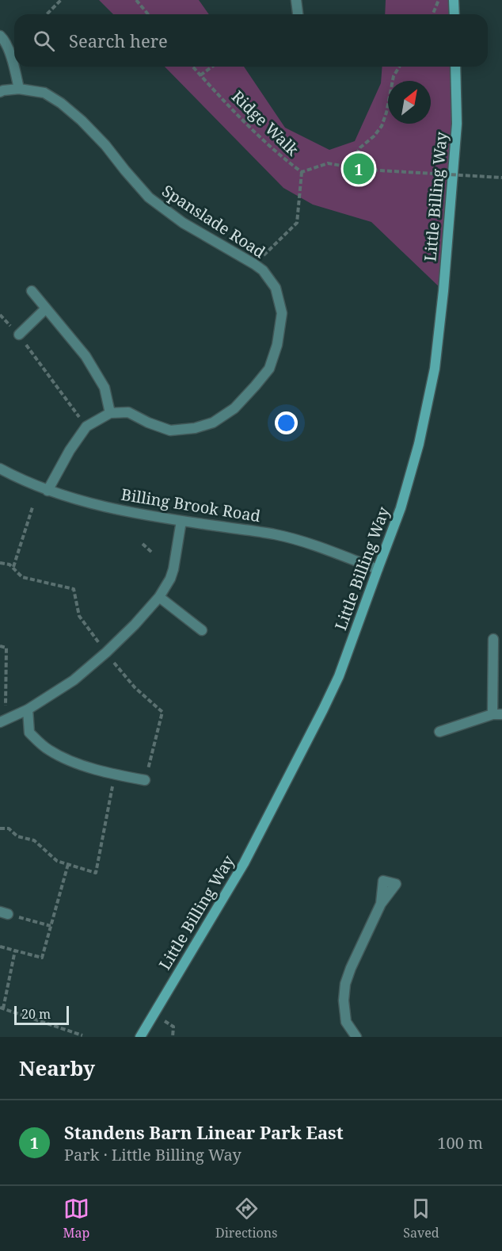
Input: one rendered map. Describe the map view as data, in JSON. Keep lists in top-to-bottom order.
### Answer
{
  "streets": {
    "street": ["Little Billing Way", "Spanslade Road", "Billing Brook Road"],
    "path": ["Ridge Walk"]
  },
  "crossings": [
    ["Little Billing Way", "Billing Brook Road"]
  ],
  "scale_bar": "20 m",
  "north": "top right",
  "page": {
    "search": "Search here",
    "pins": "1",
    "scale": "20 m",
    "heading": "Nearby",
    "list": [
      {
        "mark": "1",
        "name": "Standens Barn Linear Park East",
        "note": "Park · Little Billing Way",
        "value": "100 m"
      }
    ],
    "nav": ["Map", "Directions", "Saved"]
  }
}
